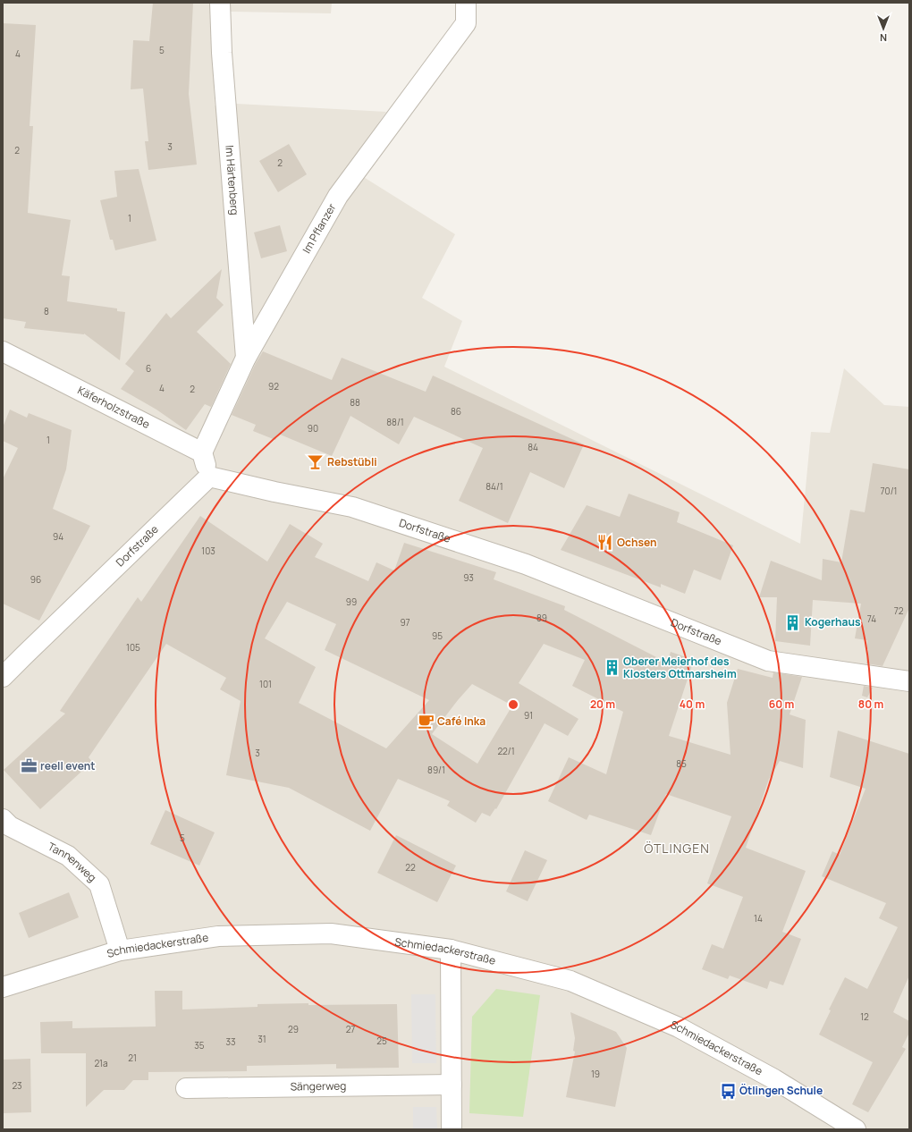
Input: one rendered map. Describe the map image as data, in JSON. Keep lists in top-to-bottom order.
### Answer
{
  "streets": {
    "street": [
      "Im Härtenberg",
      "Im Pflanzer",
      "Käferholzstraße",
      "Dorfstraße",
      "Tannenweg",
      "Schmiedackerstraße",
      "Sängerweg"
    ]
  },
  "crossings": [
    ["Im Härtenberg", "Im Pflanzer"],
    ["Im Pflanzer", "Käferholzstraße"],
    ["Tannenweg", "Schmiedackerstraße"]
  ],
  "districts": ["ÖTLINGEN"],
  "places": {
    "bar": ["Rebstübli"],
    "restaurant": ["Ochsen"],
    "building": ["Kogerhaus", "Oberer Meierhof des Klosters Ottmarsheim"],
    "cafe": ["Café Inka"],
    "office": ["reell event"],
    "bus stop": ["Ötlingen Schule"]
  },
  "house_numbers": [
    "5",
    "4",
    "3",
    "2",
    "2",
    "1",
    "8",
    "6",
    "92",
    "4",
    "2",
    "88",
    "86",
    "88/1",
    "90",
    "1",
    "84",
    "84/1",
    "70/1",
    "94",
    "103",
    "93",
    "96",
    "99",
    "72",
    "89",
    "74",
    "97",
    "95",
    "105",
    "101",
    "91",
    "22/1",
    "3",
    "85",
    "89/1",
    "5",
    "22",
    "14",
    "12",
    "29",
    "27",
    "31",
    "25",
    "33",
    "35",
    "21",
    "21a",
    "19",
    "23"
  ],
  "north": "bottom",
  "rings": [
    "20 m",
    "40 m",
    "60 m",
    "80 m"
  ]
}
